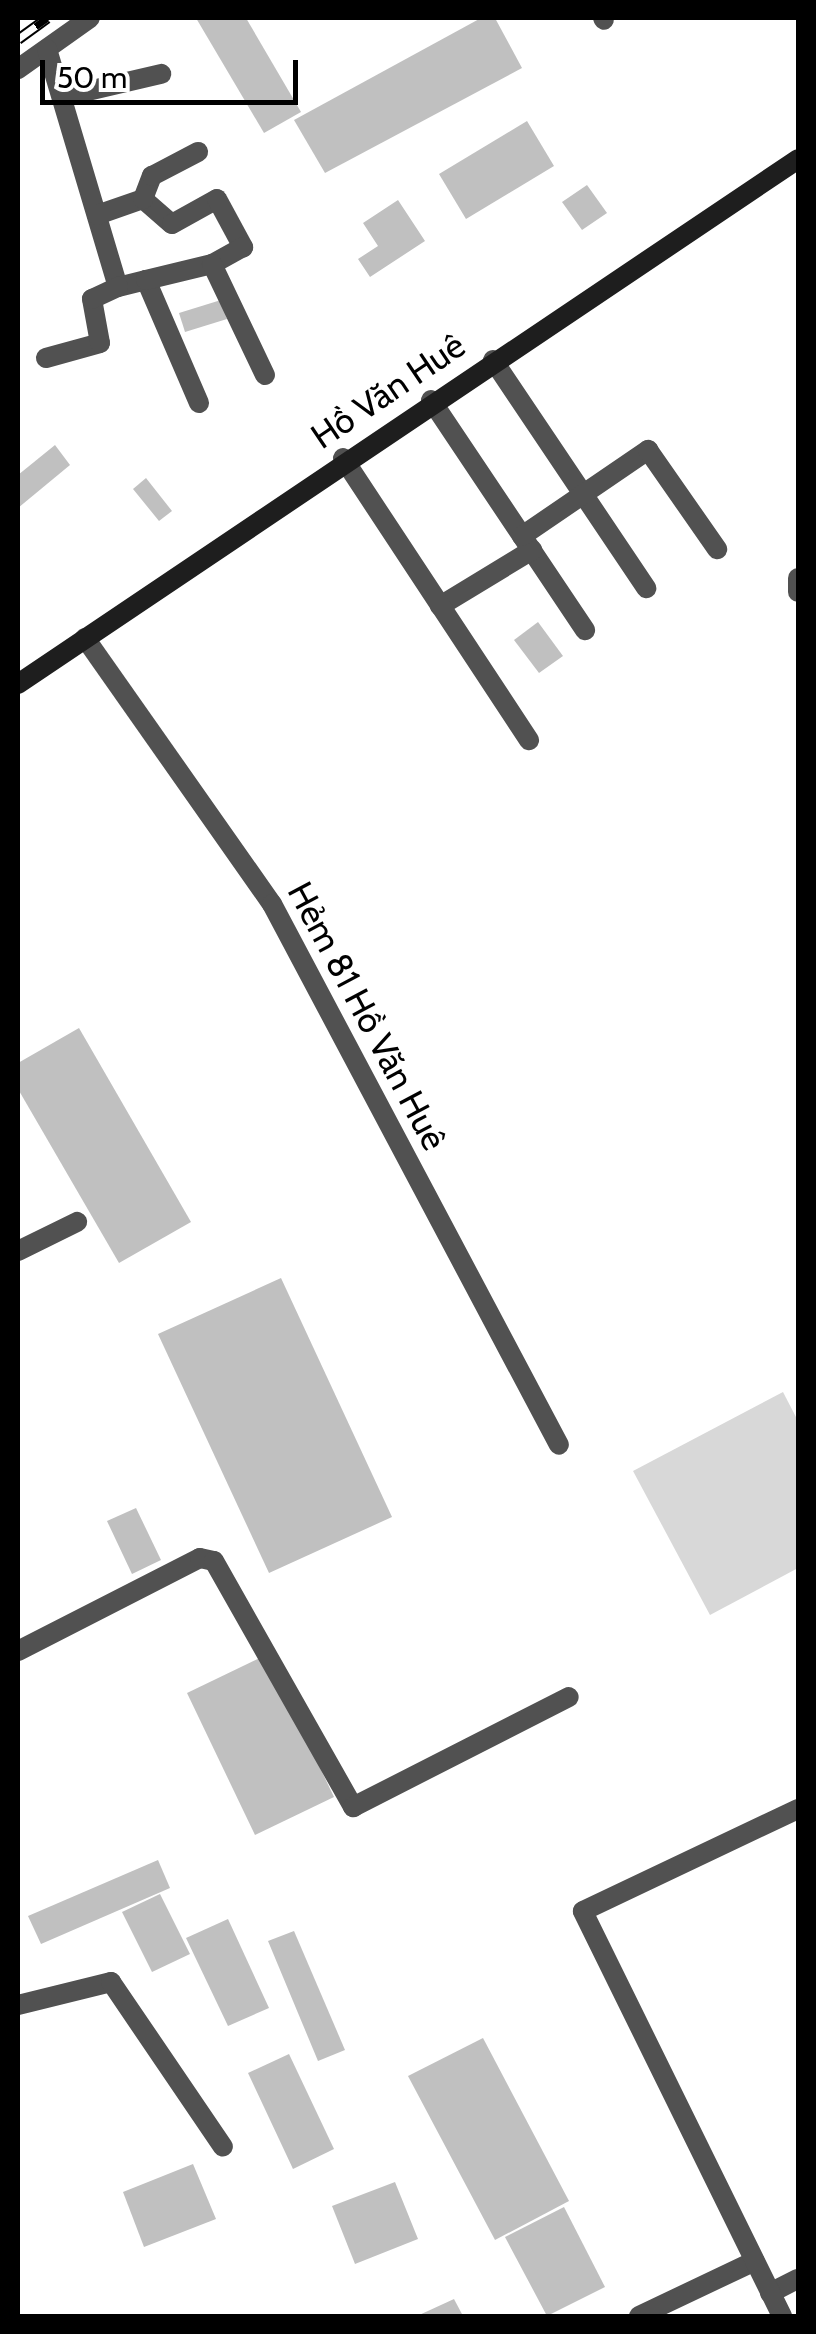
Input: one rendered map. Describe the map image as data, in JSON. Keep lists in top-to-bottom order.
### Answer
{
  "streets": {
    "main road": ["Hồ Văn Huê"],
    "street": ["Hẻm 81 Hồ Văn Huê"]
  },
  "crossings": [
    ["Hồ Văn Huê", "Hẻm 81 Hồ Văn Huê"]
  ],
  "scale_bar": "50 m"
}
